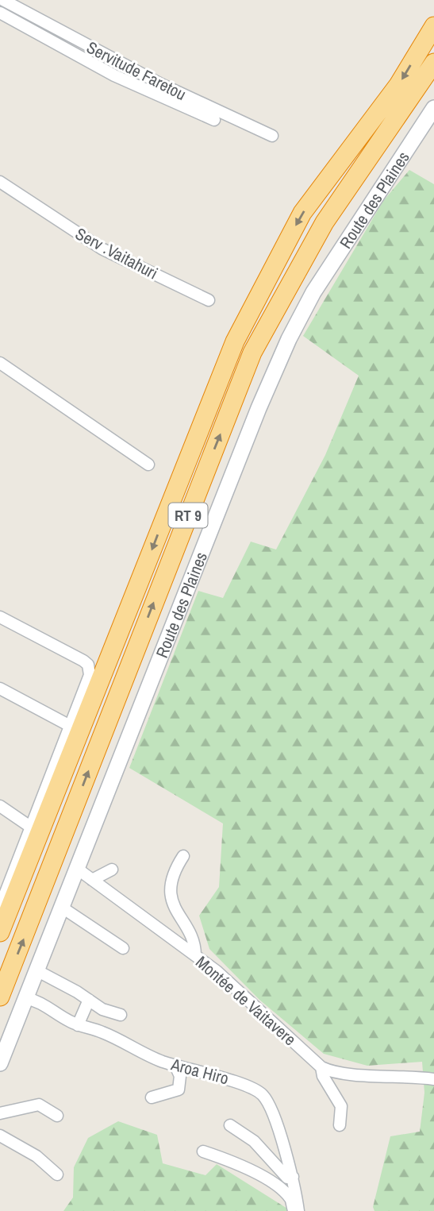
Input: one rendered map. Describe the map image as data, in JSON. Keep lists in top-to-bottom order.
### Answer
{
  "streets": {
    "highway": ["Route des Plaines", "RT 9"],
    "street": [
      "Servitude Faretou",
      "Serv .Vaitahuri",
      "Montée de Vaitavere",
      "Aroa Hiro"
    ]
  },
  "crossings": [
    ["Route des Plaines", "Montée de Vaitavere"],
    ["Route des Plaines", "Aroa Hiro"]
  ]
}
